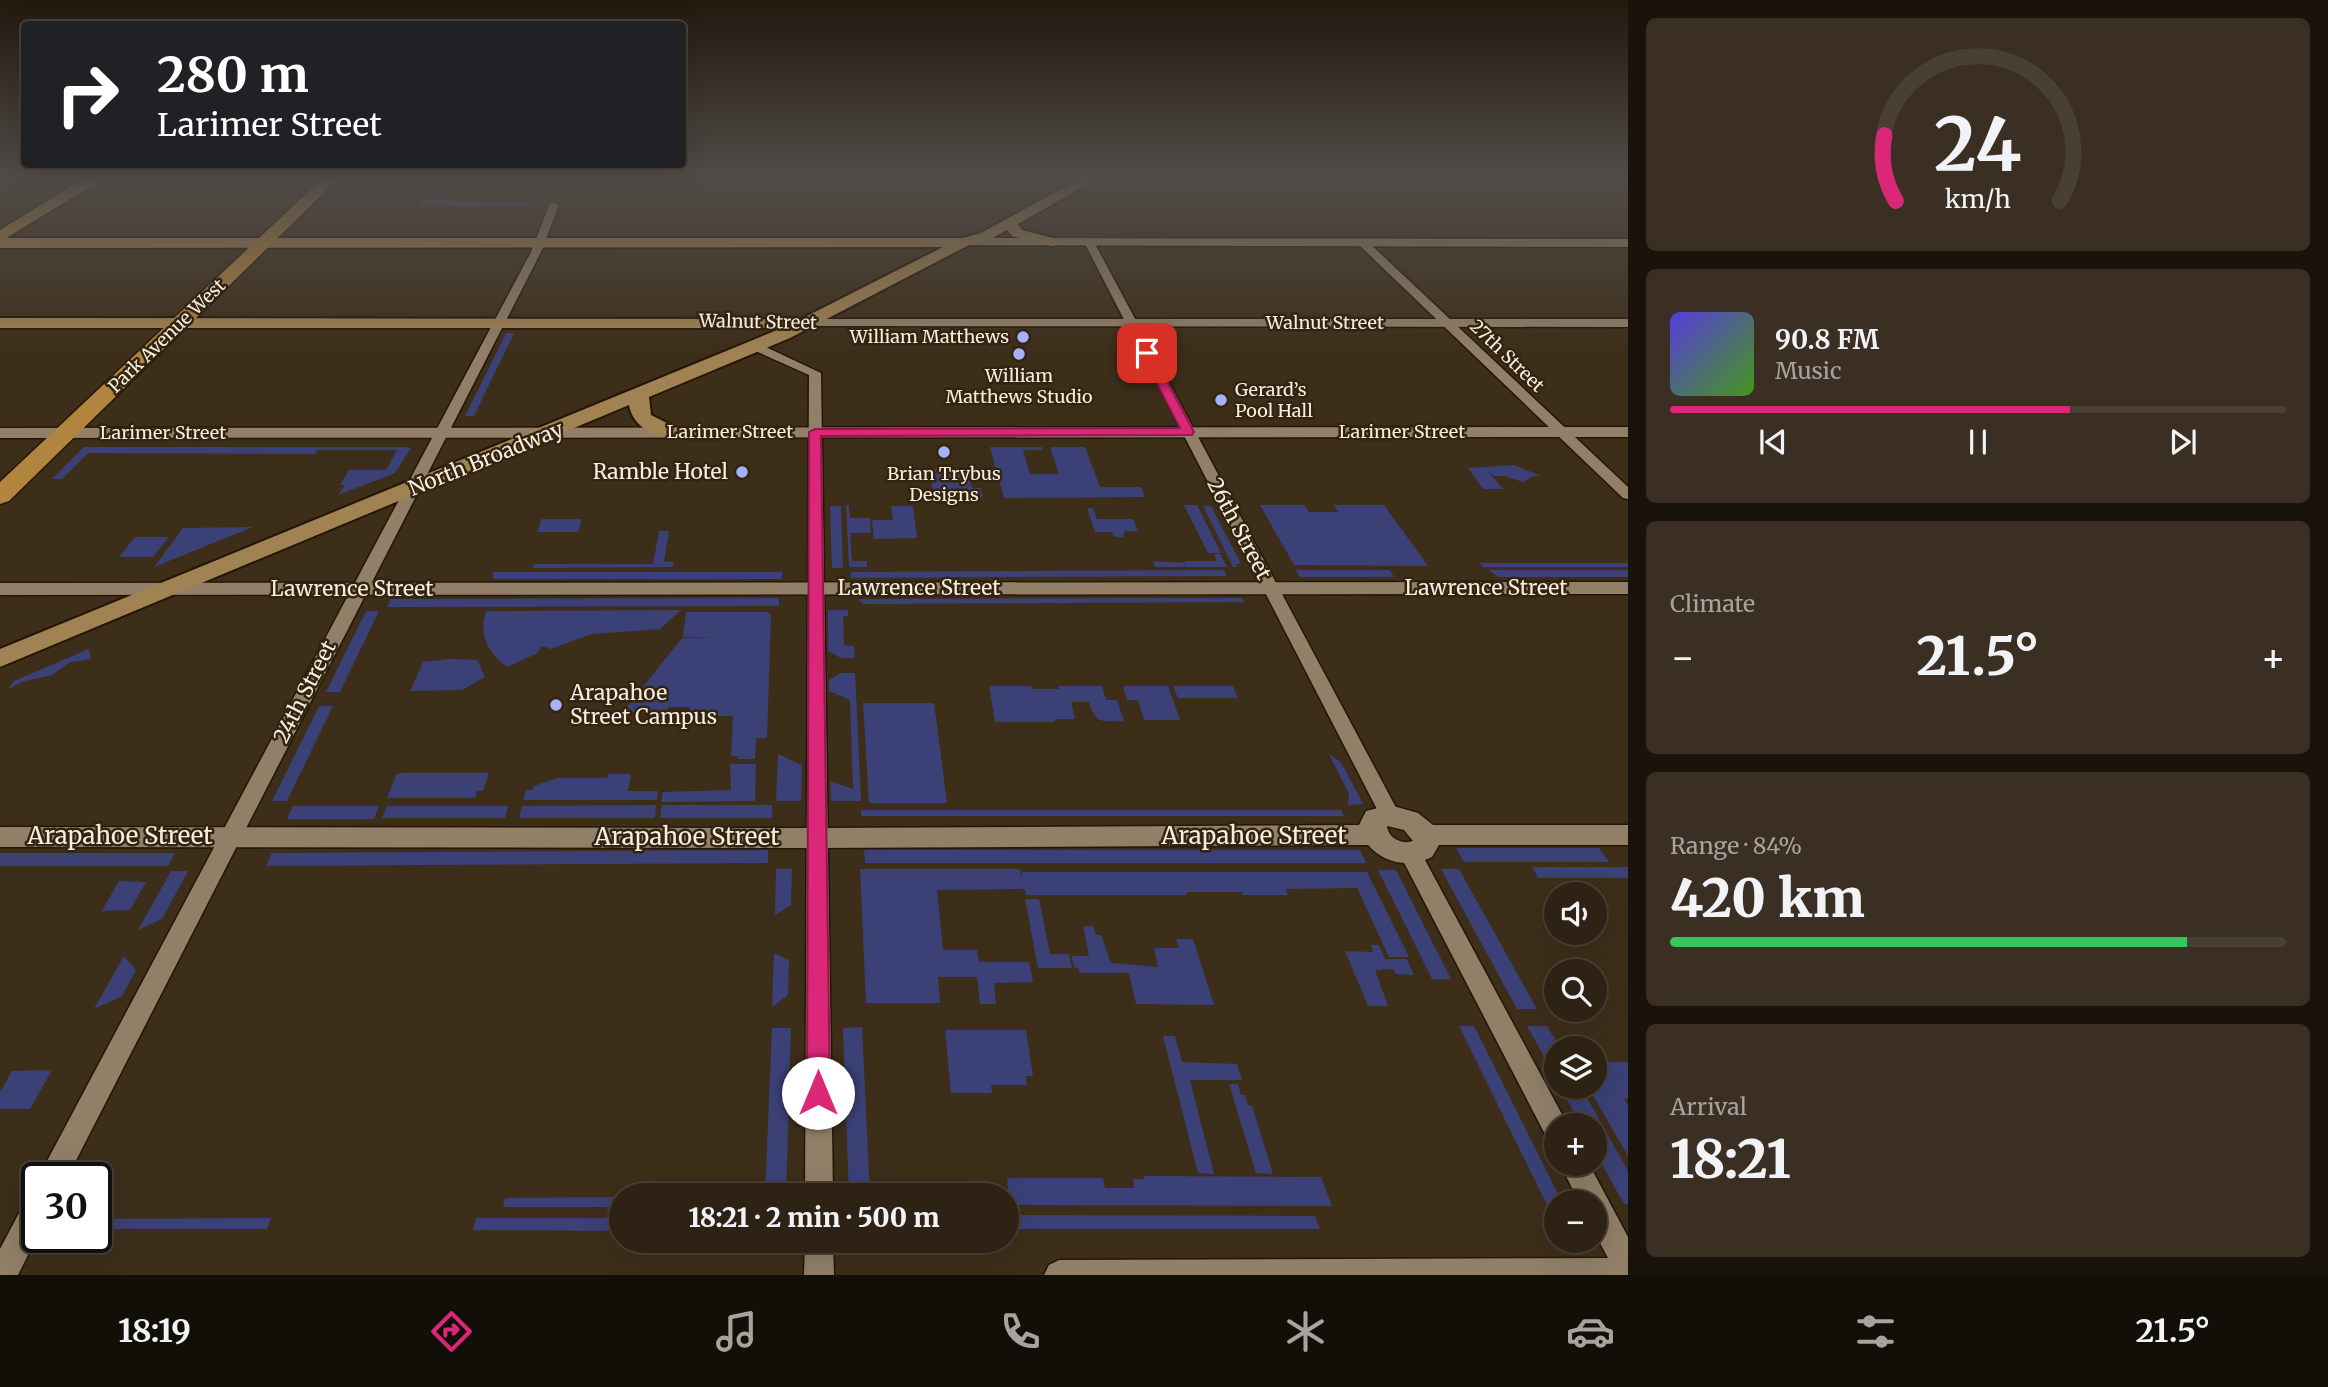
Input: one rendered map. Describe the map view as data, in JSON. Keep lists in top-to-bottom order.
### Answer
{
  "streets": {
    "main road": ["Walnut Street", "Park Avenue West", "North Broadway"],
    "street": [
      "27th Street",
      "Larimer Street",
      "26th Street",
      "Lawrence Street",
      "24th Street",
      "Arapahoe Street"
    ]
  },
  "crossings": [
    ["Walnut Street", "Park Avenue West"],
    ["Walnut Street", "27th Street"],
    ["Walnut Street", "North Broadway"],
    ["Walnut Street", "26th Street"],
    ["Walnut Street", "24th Street"],
    ["Park Avenue West", "Larimer Street"],
    ["27th Street", "Larimer Street"],
    ["Larimer Street", "North Broadway"],
    ["Larimer Street", "26th Street"],
    ["Larimer Street", "24th Street"],
    ["North Broadway", "Lawrence Street"],
    ["North Broadway", "24th Street"],
    ["26th Street", "Lawrence Street"],
    ["26th Street", "Arapahoe Street"],
    ["Lawrence Street", "24th Street"],
    ["24th Street", "Arapahoe Street"]
  ],
  "places": [
    "William Matthews",
    "William Matthews Studio",
    "Gerard’s Pool Hall",
    "Brian Trybus Designs",
    "Ramble Hotel",
    "Arapahoe Street Campus"
  ],
  "page": {
    "turn": ["280 m", "Larimer Street"],
    "song": ["90.8 FM", "Music"],
    "tile": [
      "Climate",
      ["Range · 84%", "420 km"],
      ["Arrival", "18:21"]
    ],
    "heat": ["−", "21.5°", "+"],
    "map_buttons": ["+", "−"],
    "limit": "30",
    "trip": "18:21 · 2 min · 500 m",
    "tabs": ["18:19", "21.5°"],
    "gauge": ["24", "km/h"]
  }
}
